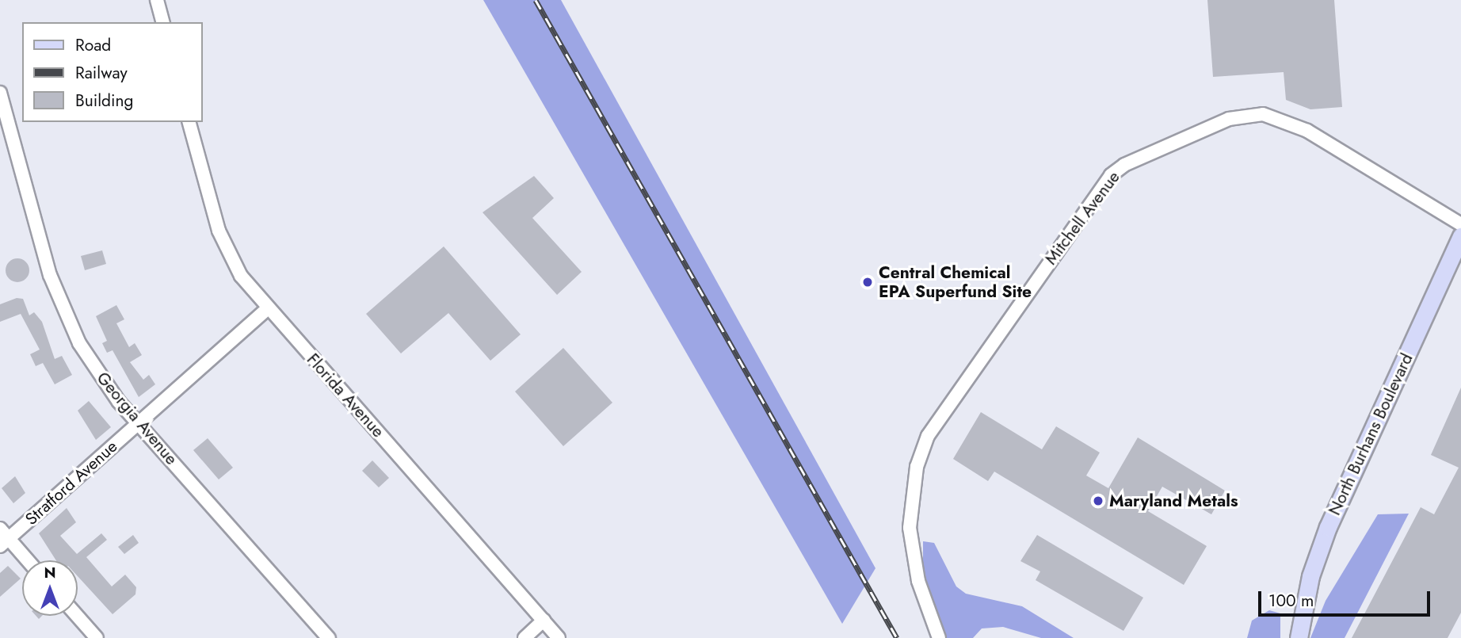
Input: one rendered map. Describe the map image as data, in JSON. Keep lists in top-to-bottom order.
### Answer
{
  "streets": {
    "main road": ["North Burhans Boulevard"],
    "street": [
      "Mitchell Avenue",
      "Florida Avenue",
      "Georgia Avenue",
      "Stratford Avenue"
    ]
  },
  "crossings": [
    ["Florida Avenue", "Stratford Avenue"],
    ["Georgia Avenue", "Stratford Avenue"]
  ],
  "places": ["Central Chemical EPA Superfund Site", "Maryland Metals"],
  "legend": ["Road", "Railway", "Building"],
  "scale_bar": "100 m",
  "north": "top"
}
